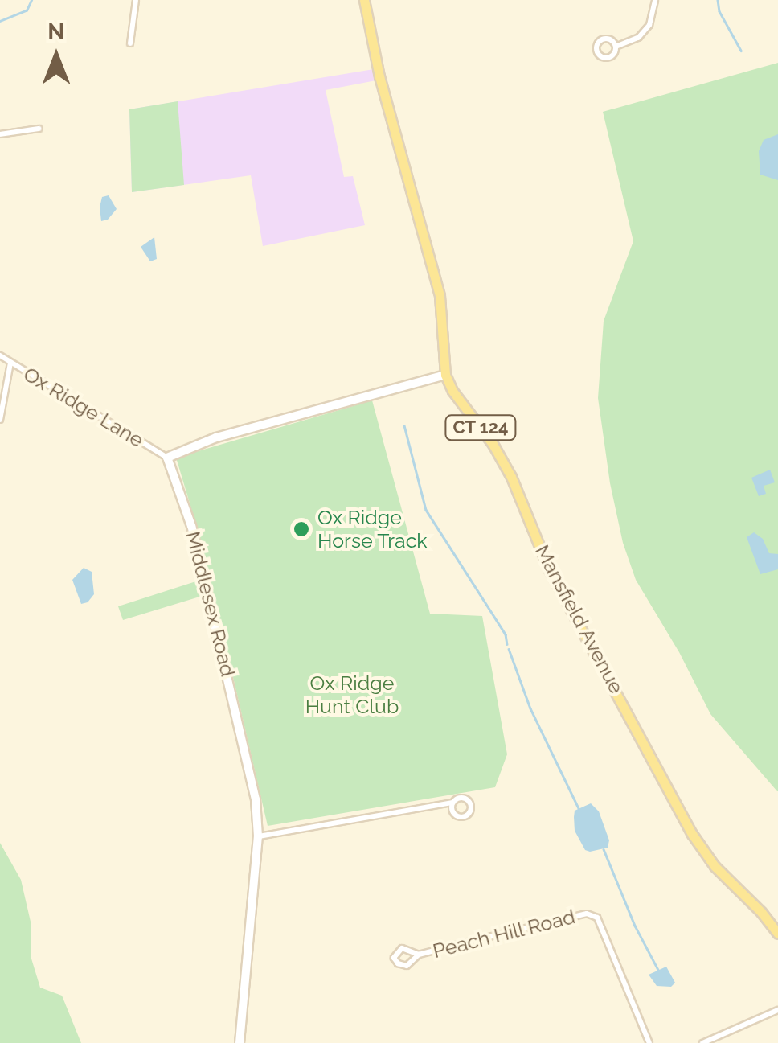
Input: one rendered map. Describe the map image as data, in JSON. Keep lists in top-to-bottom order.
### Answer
{
  "streets": {
    "main road": ["CT 124", "Middlesex Road", "Mansfield Avenue"],
    "street": ["Ox Ridge Lane", "Peach Hill Road"]
  },
  "crossings": [
    ["Ox Ridge Lane", "Middlesex Road"]
  ],
  "parks": ["Ox Ridge Hunt Club"],
  "places": ["Ox Ridge Horse Track"],
  "north": "top"
}
